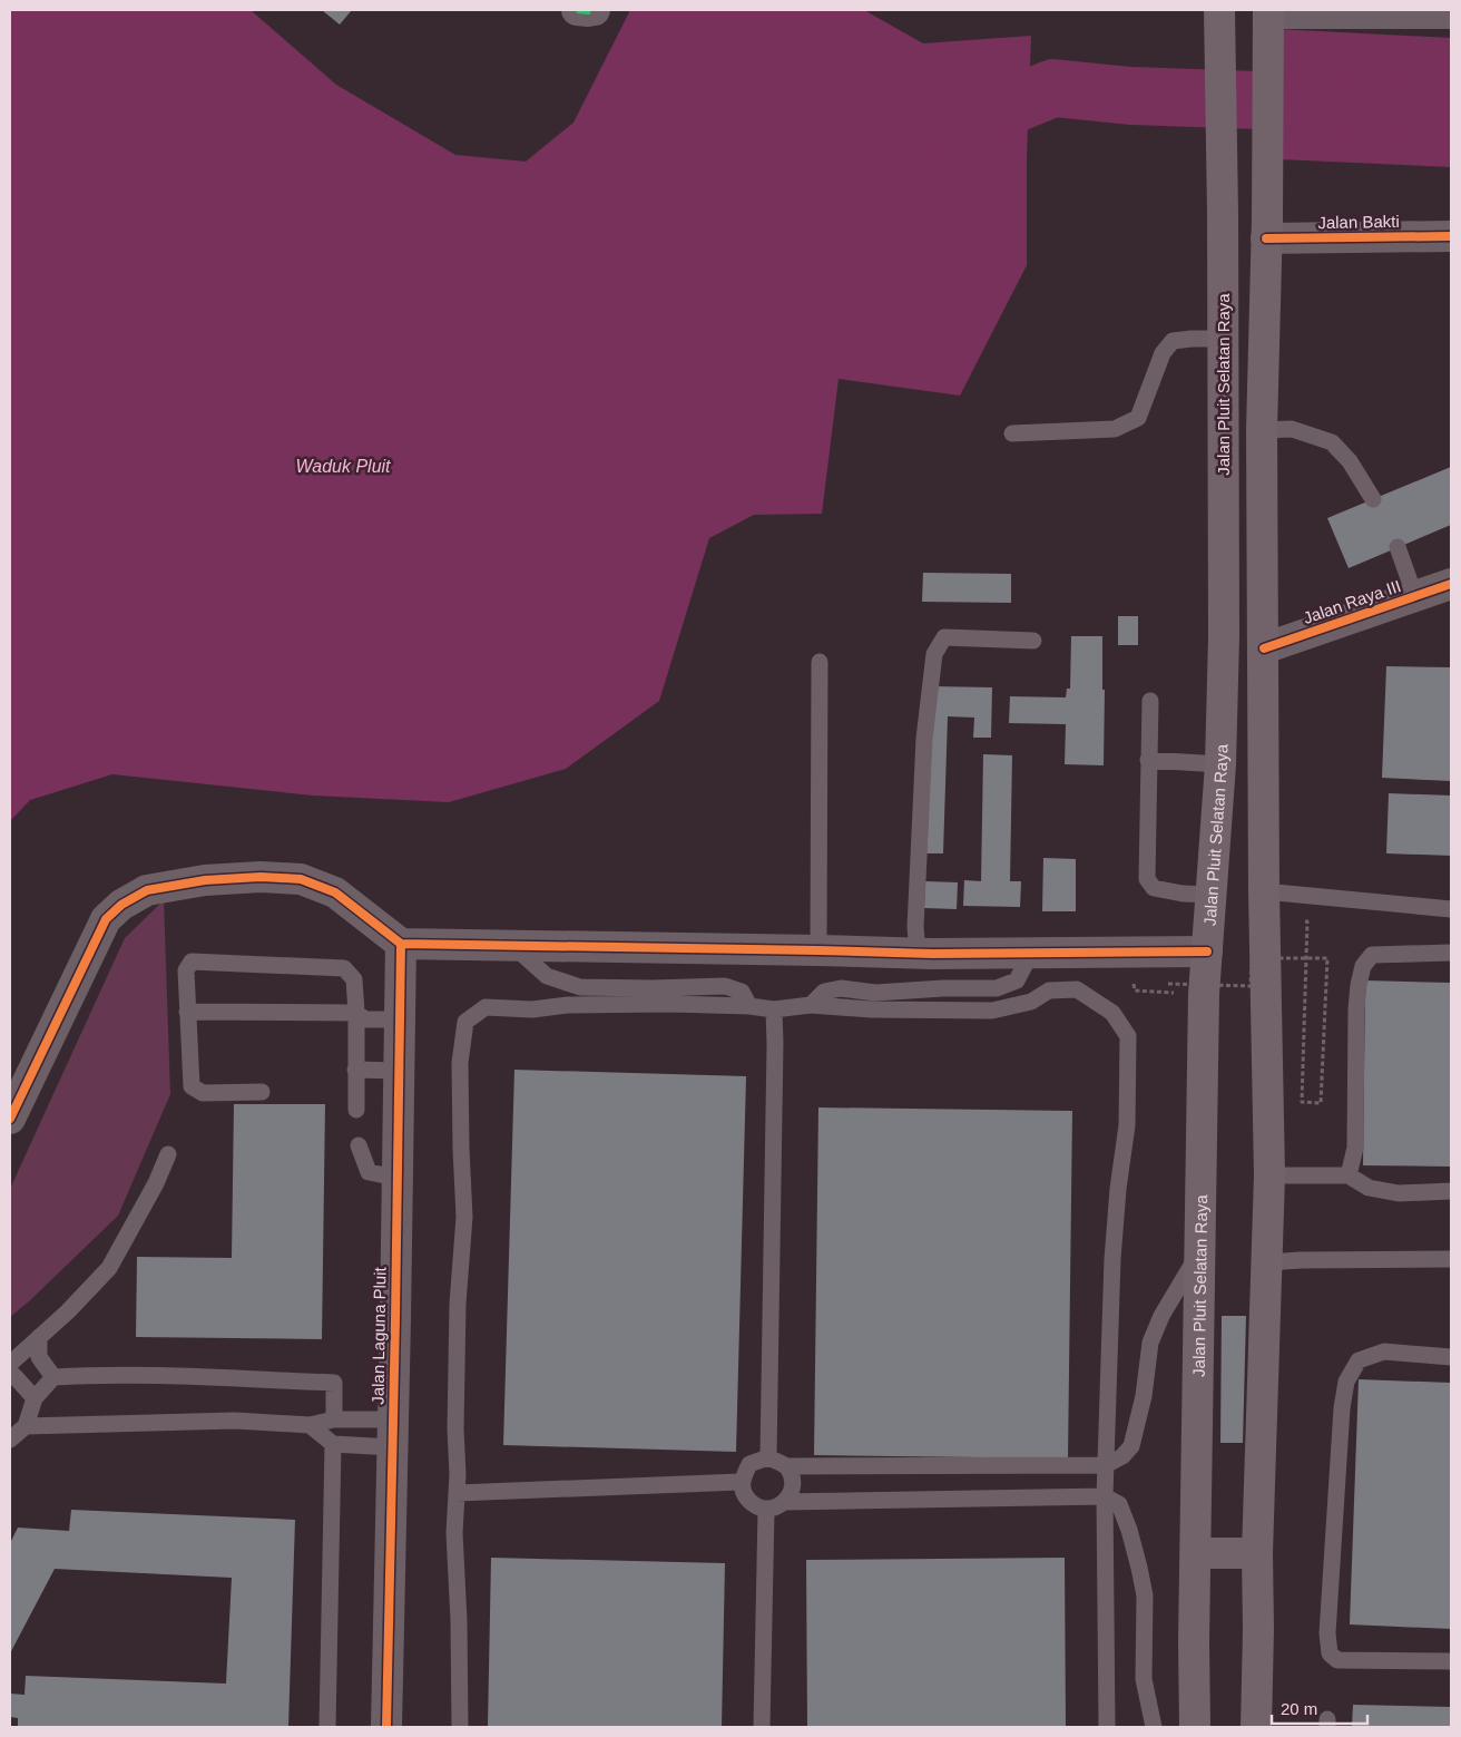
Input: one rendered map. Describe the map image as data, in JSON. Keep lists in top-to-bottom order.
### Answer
{
  "streets": {
    "highway": ["Jalan Pluit Selatan Raya"],
    "street": ["Jalan Bakti", "Jalan Raya III", "Jalan Laguna Pluit"]
  },
  "water": ["Waduk Pluit"],
  "scale_bar": "20 m"
}
